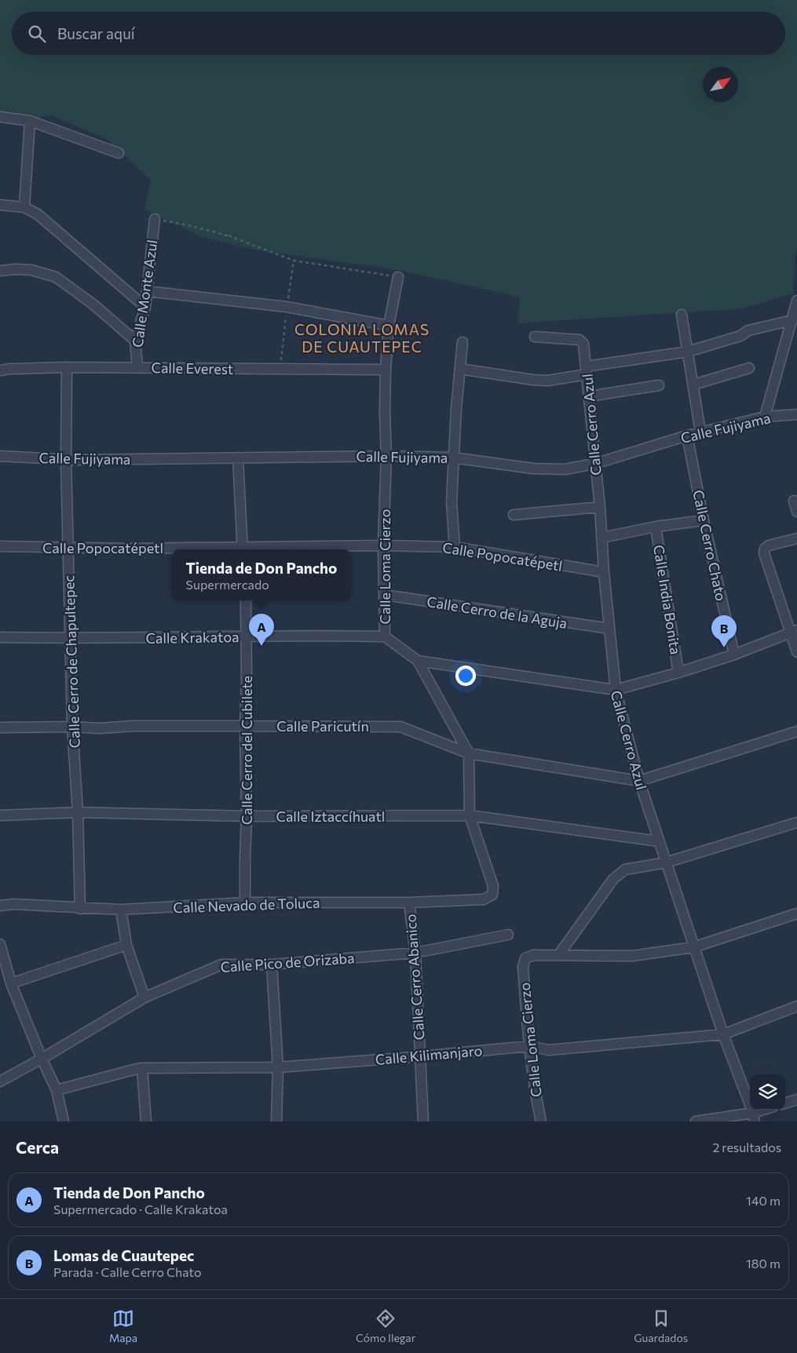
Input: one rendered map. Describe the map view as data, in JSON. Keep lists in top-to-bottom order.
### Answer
{
  "streets": {
    "street": [
      "Calle Monte Azul",
      "Calle Everest",
      "Calle Cerro Azul",
      "Calle Fujiyama",
      "Calle Cerro Chato",
      "Calle Popocatépetl",
      "Calle Loma Cierzo",
      "Calle India Bonita",
      "Calle Cerro de la Aguja",
      "Calle Krakatoa",
      "Calle Cerro de Chapultepec",
      "Calle Paricutín",
      "Calle Cerro del Cubilete",
      "Calle Iztaccíhuatl",
      "Calle Nevado de Toluca",
      "Calle Pico de Orizaba",
      "Calle Cerro Abanico",
      "Calle Kilimanjaro"
    ]
  },
  "crossings": [
    ["Calle Monte Azul", "Calle Everest"],
    ["Calle Everest", "Calle Loma Cierzo"],
    ["Calle Everest", "Calle Cerro de Chapultepec"],
    ["Calle Cerro Azul", "Calle Fujiyama"],
    ["Calle Cerro Azul", "Calle Popocatépetl"],
    ["Calle Cerro Azul", "Calle Cerro de la Aguja"],
    ["Calle Cerro Azul", "Calle Paricutín"],
    ["Calle Cerro Azul", "Calle Iztaccíhuatl"],
    ["Calle Cerro Azul", "Calle Kilimanjaro"],
    ["Calle Fujiyama", "Calle Cerro Chato"],
    ["Calle Fujiyama", "Calle Loma Cierzo"],
    ["Calle Fujiyama", "Calle Cerro de Chapultepec"],
    ["Calle Popocatépetl", "Calle Loma Cierzo"],
    ["Calle Popocatépetl", "Calle Cerro de Chapultepec"],
    ["Calle Loma Cierzo", "Calle Cerro de la Aguja"],
    ["Calle Loma Cierzo", "Calle Krakatoa"],
    ["Calle Loma Cierzo", "Calle Paricutín"],
    ["Calle Loma Cierzo", "Calle Iztaccíhuatl"],
    ["Calle Loma Cierzo", "Calle Nevado de Toluca"],
    ["Calle Loma Cierzo", "Calle Kilimanjaro"],
    ["Calle Krakatoa", "Calle Cerro de Chapultepec"],
    ["Calle Krakatoa", "Calle Cerro del Cubilete"],
    ["Calle Cerro de Chapultepec", "Calle Paricutín"],
    ["Calle Cerro de Chapultepec", "Calle Iztaccíhuatl"],
    ["Calle Cerro de Chapultepec", "Calle Nevado de Toluca"],
    ["Calle Paricutín", "Calle Cerro del Cubilete"],
    ["Calle Cerro del Cubilete", "Calle Iztaccíhuatl"],
    ["Calle Cerro del Cubilete", "Calle Nevado de Toluca"],
    ["Calle Nevado de Toluca", "Calle Cerro Abanico"],
    ["Calle Pico de Orizaba", "Calle Cerro Abanico"],
    ["Calle Cerro Abanico", "Calle Kilimanjaro"]
  ],
  "districts": ["COLONIA LOMAS DE CUAUTEPEC"],
  "north": "top right",
  "page": {
    "search": "Buscar aquí",
    "popup": ["Tienda de Don Pancho", "Supermercado"],
    "pins": ["A", "B"],
    "heading": ["Cerca", "2 resultados"],
    "list": [
      {
        "mark": "A",
        "name": "Tienda de Don Pancho",
        "note": "Supermercado · Calle Krakatoa",
        "value": "140 m"
      },
      {
        "mark": "B",
        "name": "Lomas de Cuautepec",
        "note": "Parada · Calle Cerro Chato",
        "value": "180 m"
      }
    ],
    "nav": ["Mapa", "Cómo llegar", "Guardados"]
  }
}
